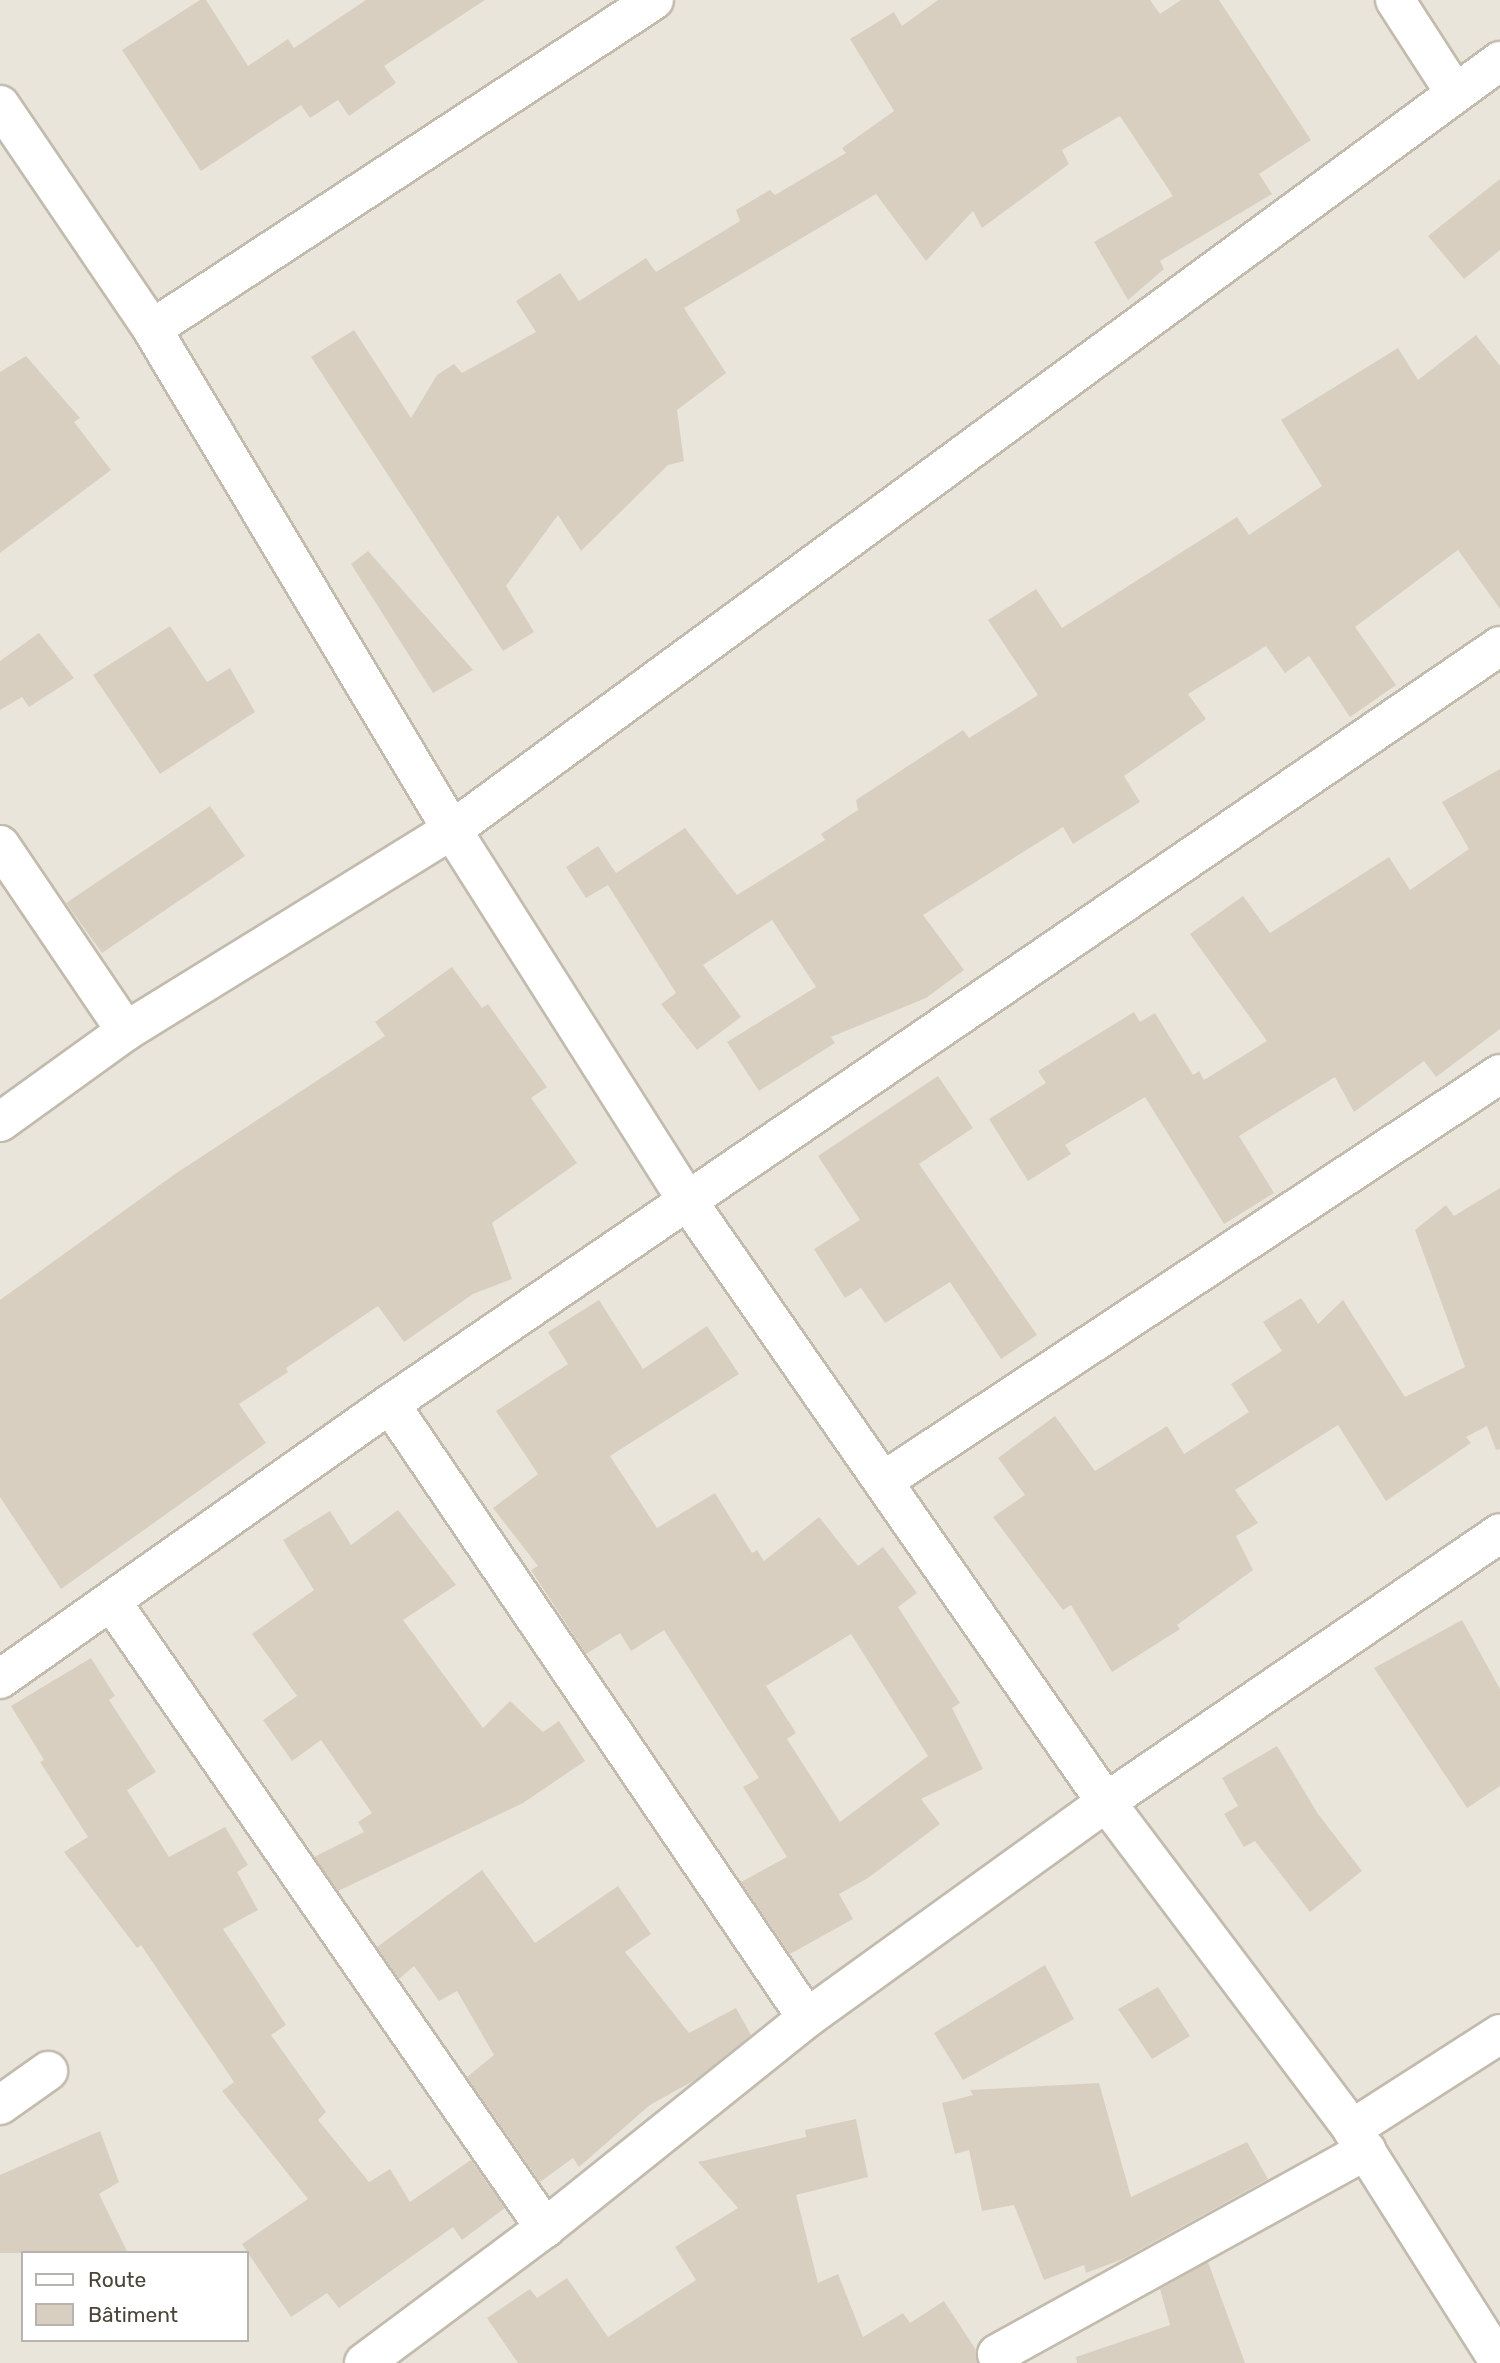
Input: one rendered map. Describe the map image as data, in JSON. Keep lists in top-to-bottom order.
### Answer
{
  "legend": ["Route", "Bâtiment"]
}
